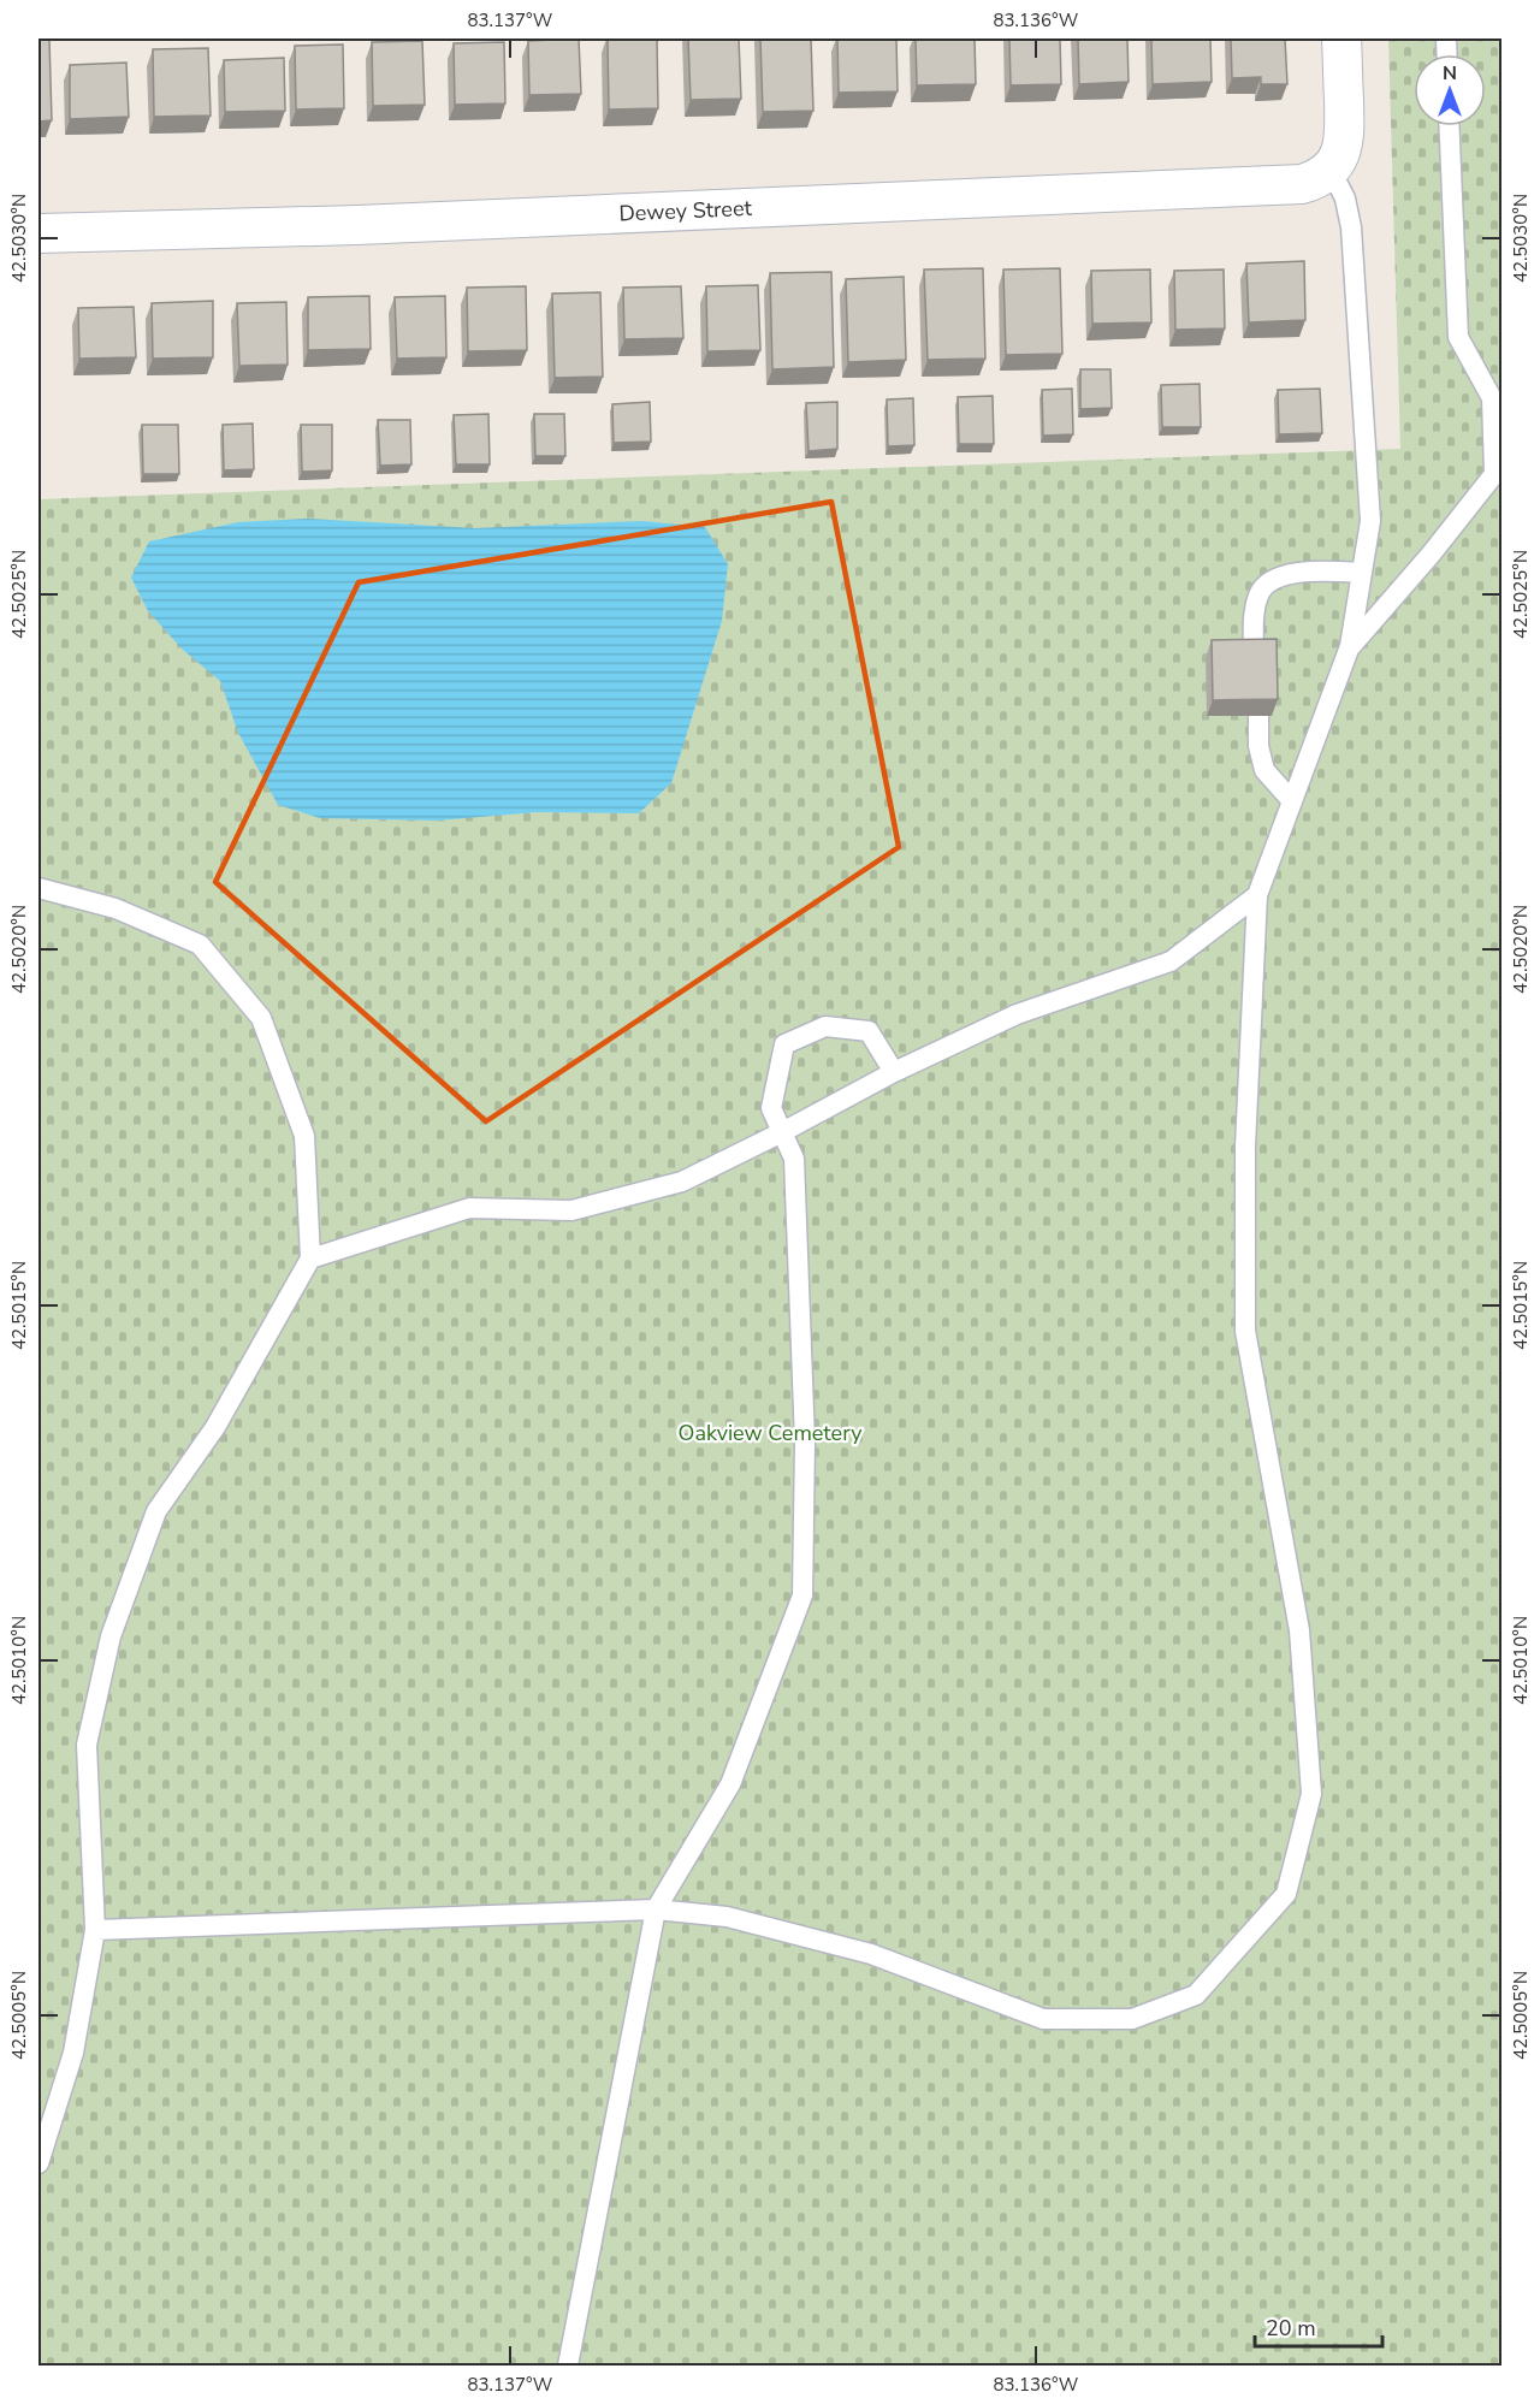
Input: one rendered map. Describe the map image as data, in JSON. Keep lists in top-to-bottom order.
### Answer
{
  "streets": {
    "street": ["Dewey Street"]
  },
  "parks": ["Oakview Cemetery"],
  "scale_bar": "20 m",
  "north": "top",
  "coordinates": [
    "83.137°W",
    "83.136°W",
    "42.5030°N",
    "42.5025°N",
    "42.5020°N",
    "42.5015°N",
    "42.5010°N",
    "42.5005°N"
  ]
}
